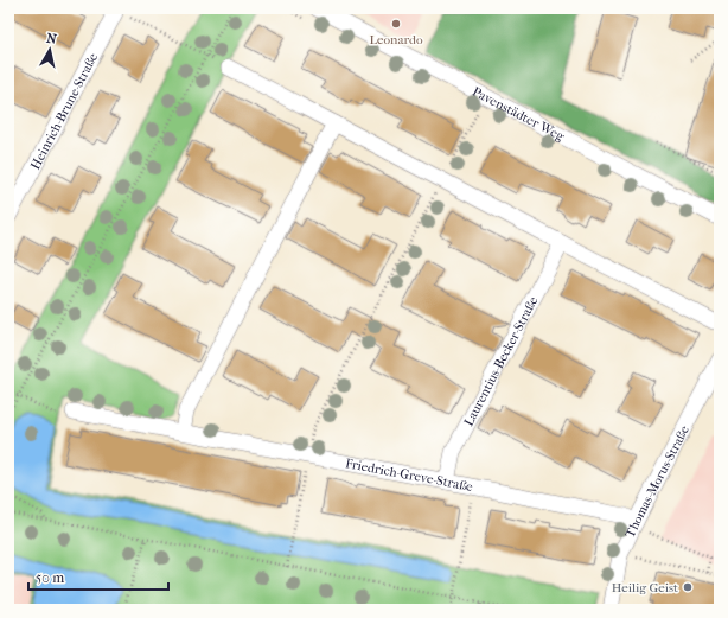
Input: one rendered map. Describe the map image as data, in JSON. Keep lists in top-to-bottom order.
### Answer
{
  "streets": {
    "street": [
      "Heinrich-Brune-Straße",
      "Pavenstädter Weg",
      "Laurentius-Becker-Straße",
      "Friedrich-Greve-Straße",
      "Thomas-Morus-Straße"
    ]
  },
  "crossings": [
    ["Laurentius-Becker-Straße", "Friedrich-Greve-Straße"],
    ["Friedrich-Greve-Straße", "Thomas-Morus-Straße"]
  ],
  "places": ["Leonardo", "Heilig Geist"],
  "scale_bar": "50 m",
  "north": "top"
}
